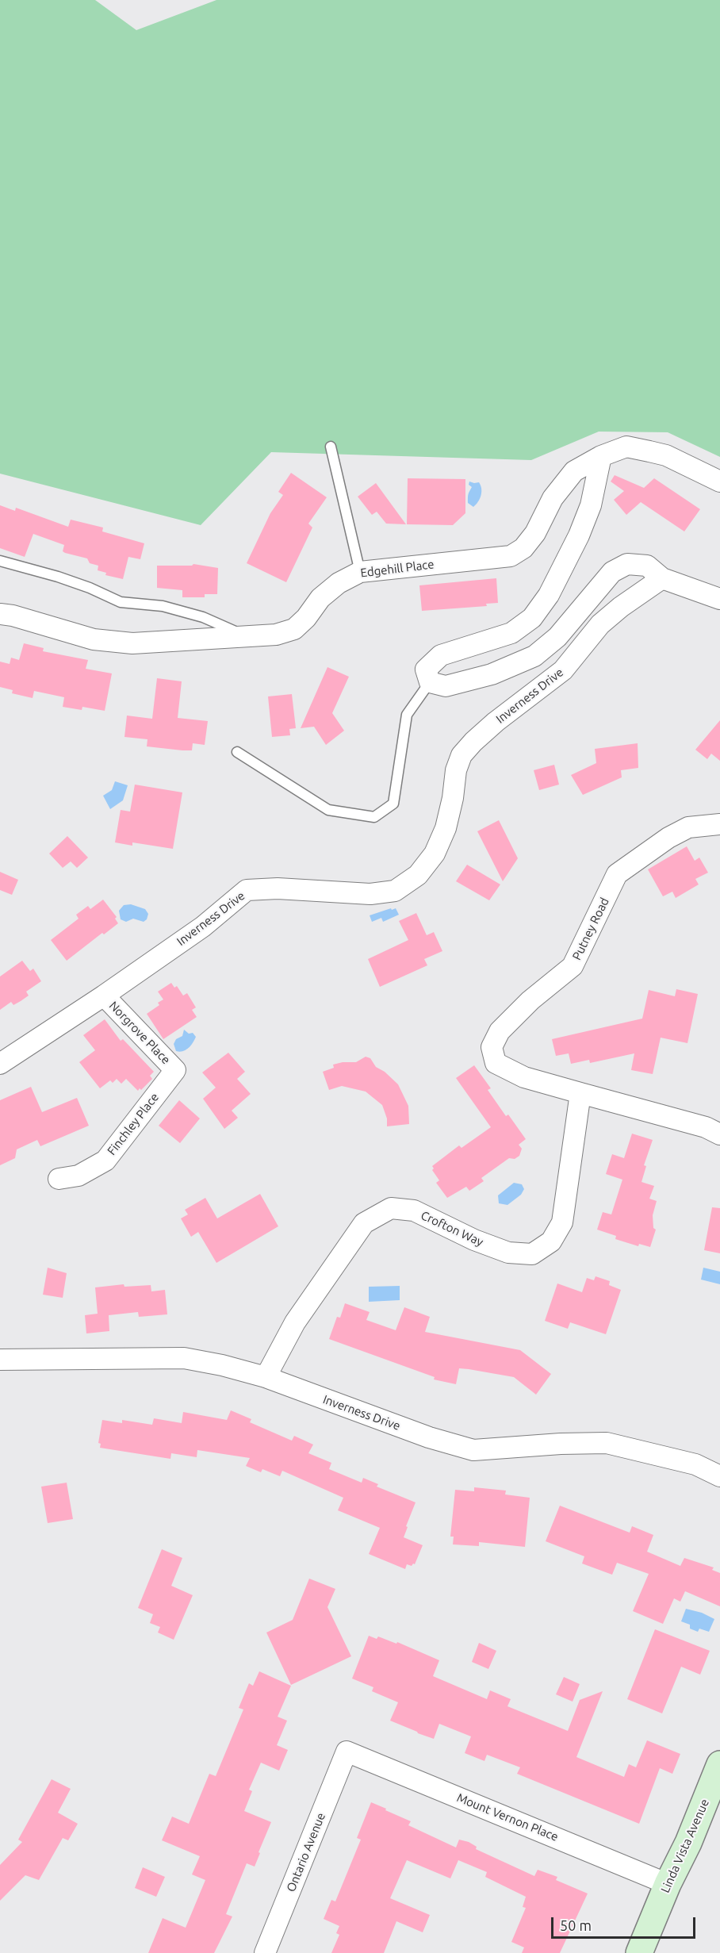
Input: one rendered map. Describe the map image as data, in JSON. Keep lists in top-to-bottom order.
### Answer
{
  "streets": {
    "main road": ["Linda Vista Avenue"],
    "street": [
      "Edgehill Place",
      "Inverness Drive",
      "Putney Road",
      "Norgrove Place",
      "Finchley Place",
      "Crofton Way",
      "Mount Vernon Place",
      "Ontario Avenue"
    ]
  },
  "crossings": [
    ["Inverness Drive", "Norgrove Place"],
    ["Inverness Drive", "Crofton Way"],
    ["Putney Road", "Crofton Way"],
    ["Norgrove Place", "Finchley Place"],
    ["Mount Vernon Place", "Linda Vista Avenue"],
    ["Mount Vernon Place", "Ontario Avenue"]
  ],
  "scale_bar": "50 m"
}
